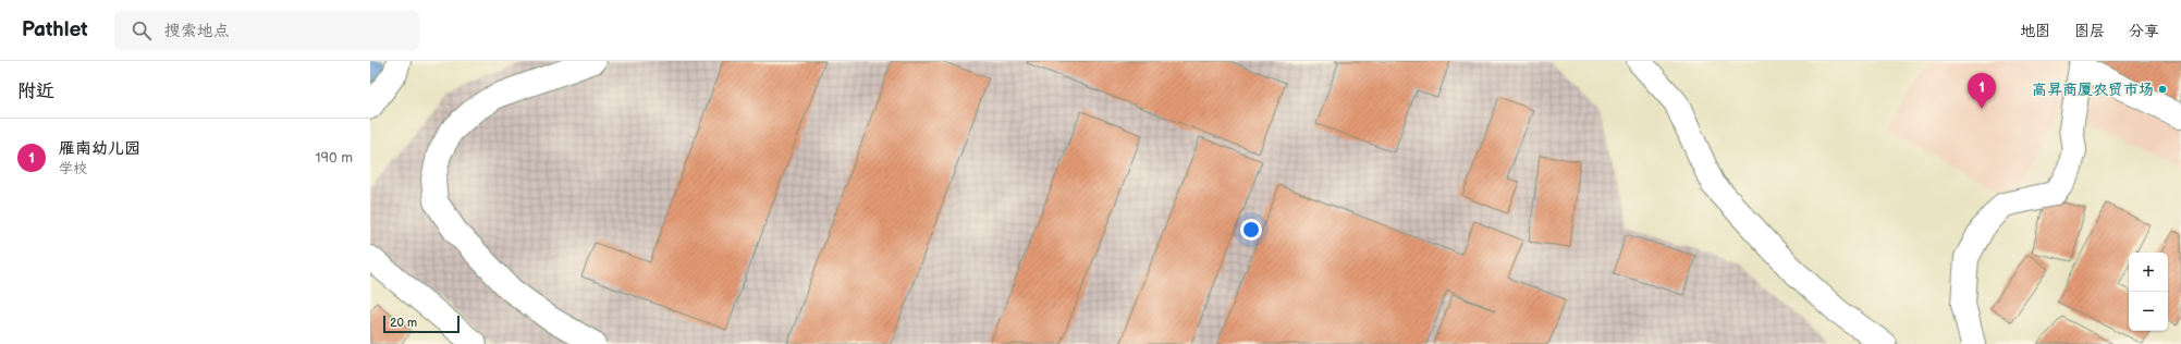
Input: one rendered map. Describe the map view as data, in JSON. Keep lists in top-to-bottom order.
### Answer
{
  "places": ["高昇商厦农贸市场"],
  "scale_bar": "20 m",
  "page": {
    "header": "Pathlet",
    "search": "搜索地点",
    "nav": ["地图", "图层", "分享"],
    "heading": "附近",
    "pins": "1",
    "list": [
      {
        "mark": "1",
        "name": "雁南幼儿园",
        "note": "学校",
        "value": "190 m"
      }
    ],
    "map_buttons": ["+", "−"],
    "scale": "20 m"
  }
}
